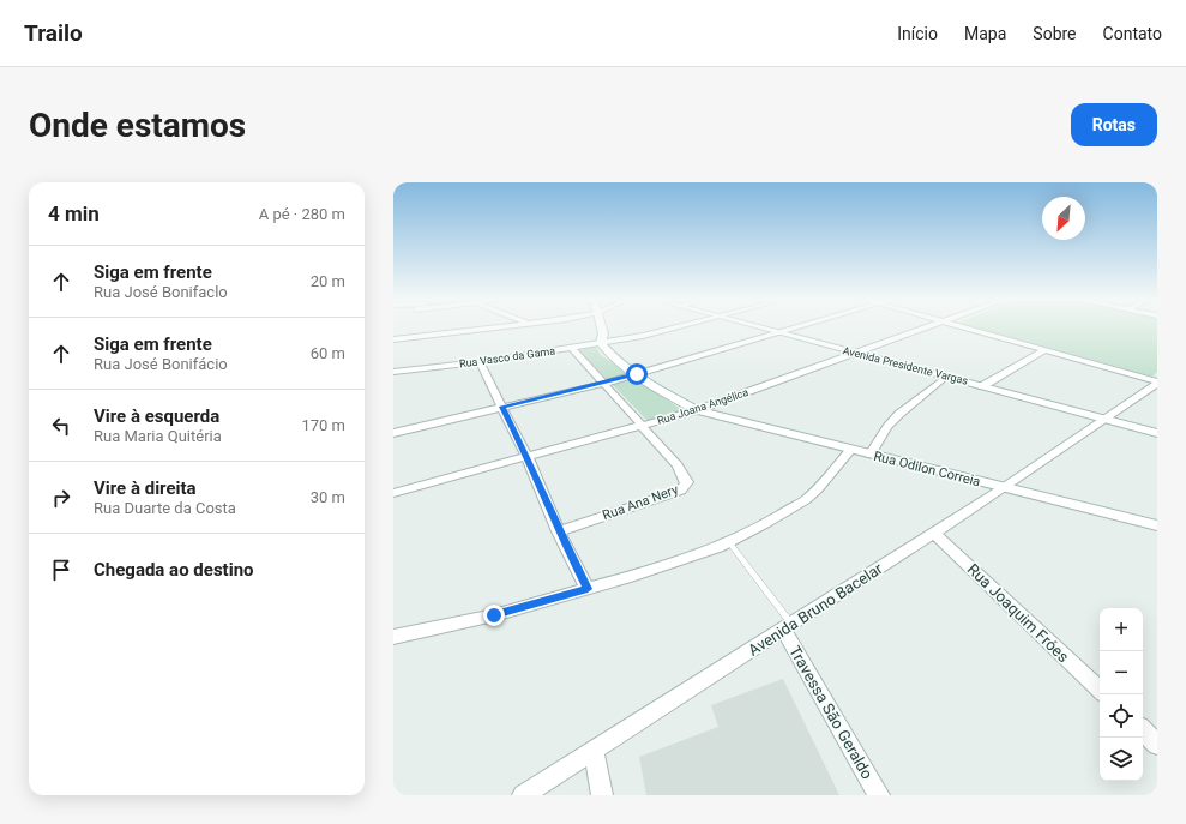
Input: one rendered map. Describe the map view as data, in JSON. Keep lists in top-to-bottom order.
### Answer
{
  "streets": {
    "main road": ["Avenida Presidente Vargas", "Rua Odilon Correia"],
    "street": [
      "Rua Vasco da Gama",
      "Rua Joana Angélica",
      "Rua Ana Nery",
      "Avenida Bruno Bacelar",
      "Rua Joaquim Fróes",
      "Travessa São Geraldo"
    ]
  },
  "crossings": [
    ["Rua Vasco da Gama", "Rua Odilon Correia"],
    ["Rua Vasco da Gama", "Rua Ana Nery"],
    ["Avenida Presidente Vargas", "Rua Joana Angélica"],
    ["Avenida Presidente Vargas", "Avenida Bruno Bacelar"],
    ["Rua Joana Angélica", "Rua Odilon Correia"],
    ["Rua Joana Angélica", "Rua Ana Nery"],
    ["Rua Odilon Correia", "Avenida Bruno Bacelar"],
    ["Avenida Bruno Bacelar", "Rua Joaquim Fróes"],
    ["Avenida Bruno Bacelar", "Travessa São Geraldo"]
  ],
  "north": "bottom left",
  "page": {
    "header": "Trailo",
    "nav": [
      "Início",
      "Mapa",
      "Sobre",
      "Contato"
    ],
    "buttons": "Rotas",
    "title": "Onde estamos",
    "heading": ["4 min", "A pé · 280 m"],
    "list": [
      ["Siga em frente", "Rua José Bonifaclo", "20 m"],
      ["Siga em frente", "Rua José Bonifácio", "60 m"],
      ["Vire à esquerda", "Rua Maria Quitéria", "170 m"],
      ["Vire à direita", "Rua Duarte da Costa", "30 m"],
      "Chegada ao destino"
    ],
    "map_buttons": ["+", "−"]
  }
}
